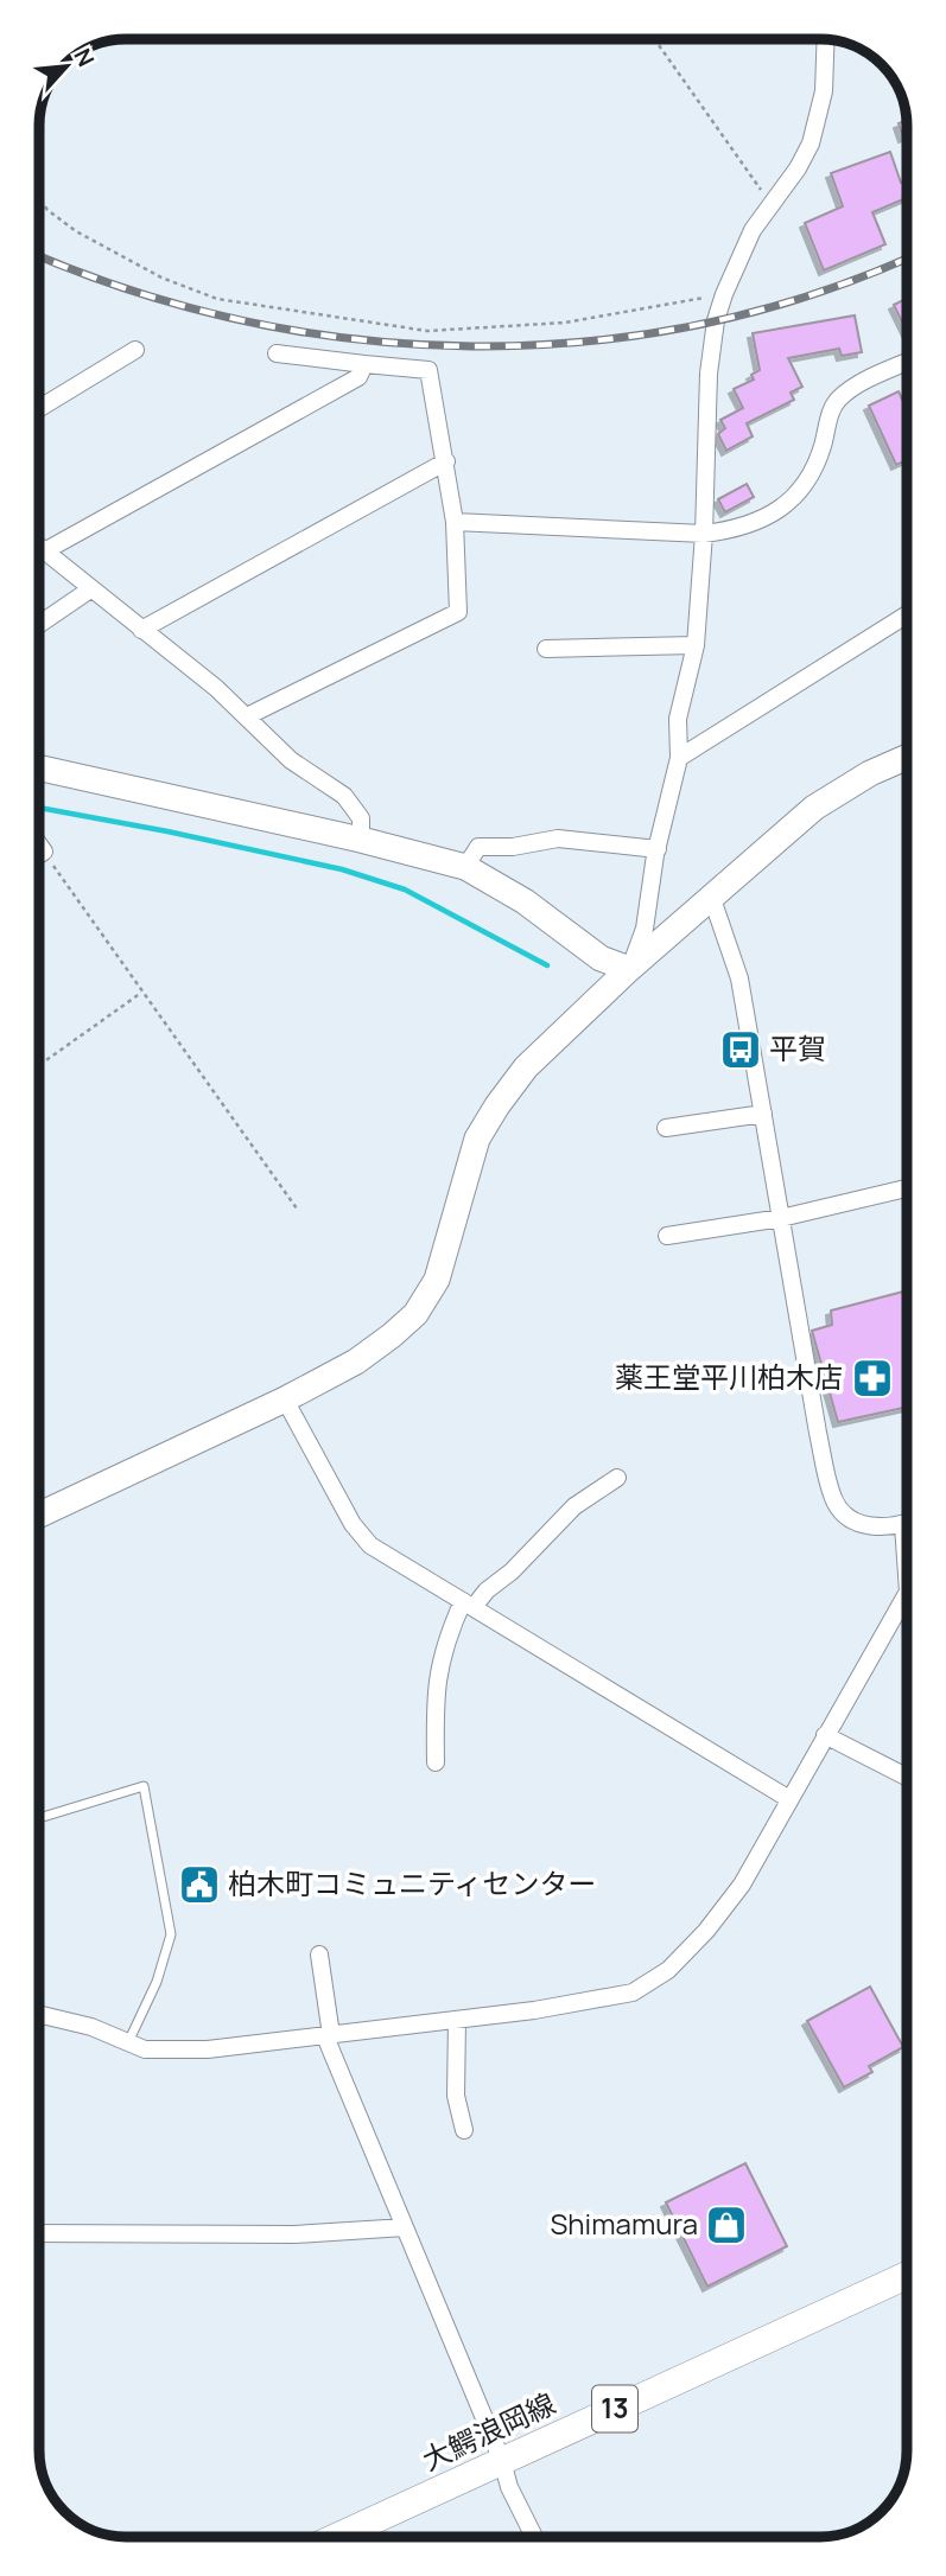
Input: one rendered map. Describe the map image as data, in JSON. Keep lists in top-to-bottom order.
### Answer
{
  "streets": {
    "main road": ["13", "大鰐浪岡線"]
  },
  "places": {
    "bus stop": ["平賀"],
    "pharmacy": ["薬王堂平川柏木店"],
    "public building": ["柏木町コミュニティセンター"],
    "shop": ["Shimamura"]
  },
  "north": "top right"
}
